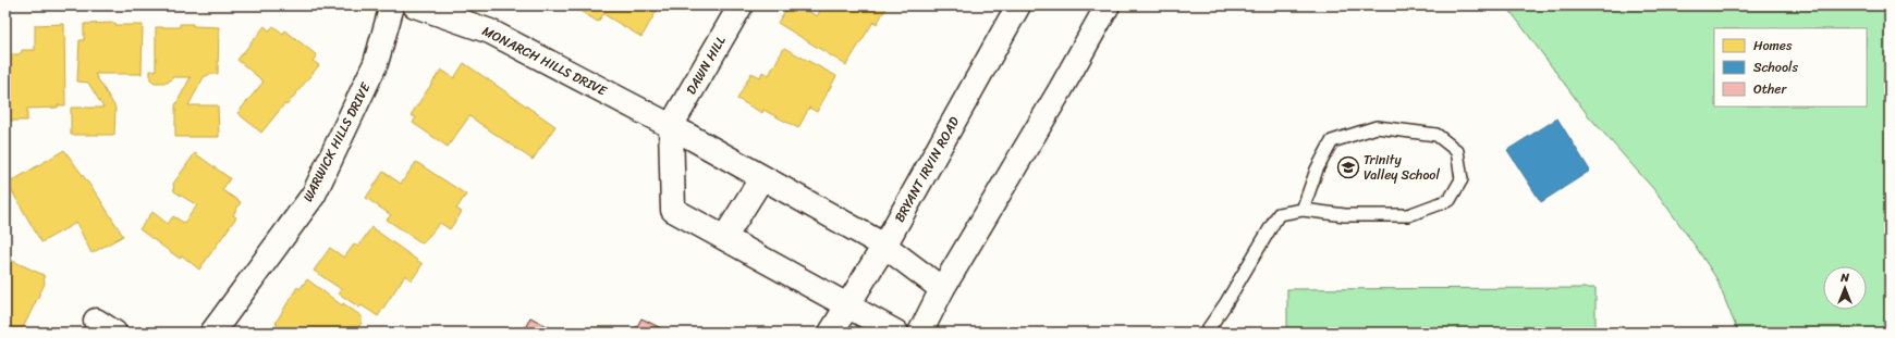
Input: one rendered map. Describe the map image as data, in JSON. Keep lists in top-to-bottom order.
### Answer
{
  "streets": {
    "street": [
      "MONARCH HILLS DRIVE",
      "DAWN HILL",
      "WARWICK HILLS DRIVE",
      "BRYANT IRVIN ROAD"
    ]
  },
  "crossings": [
    ["MONARCH HILLS DRIVE", "DAWN HILL"],
    ["MONARCH HILLS DRIVE", "BRYANT IRVIN ROAD"]
  ],
  "places": {
    "school or university": ["Trinity Valley School"]
  },
  "legend": ["Homes", "Schools", "Other"],
  "north": "top"
}
